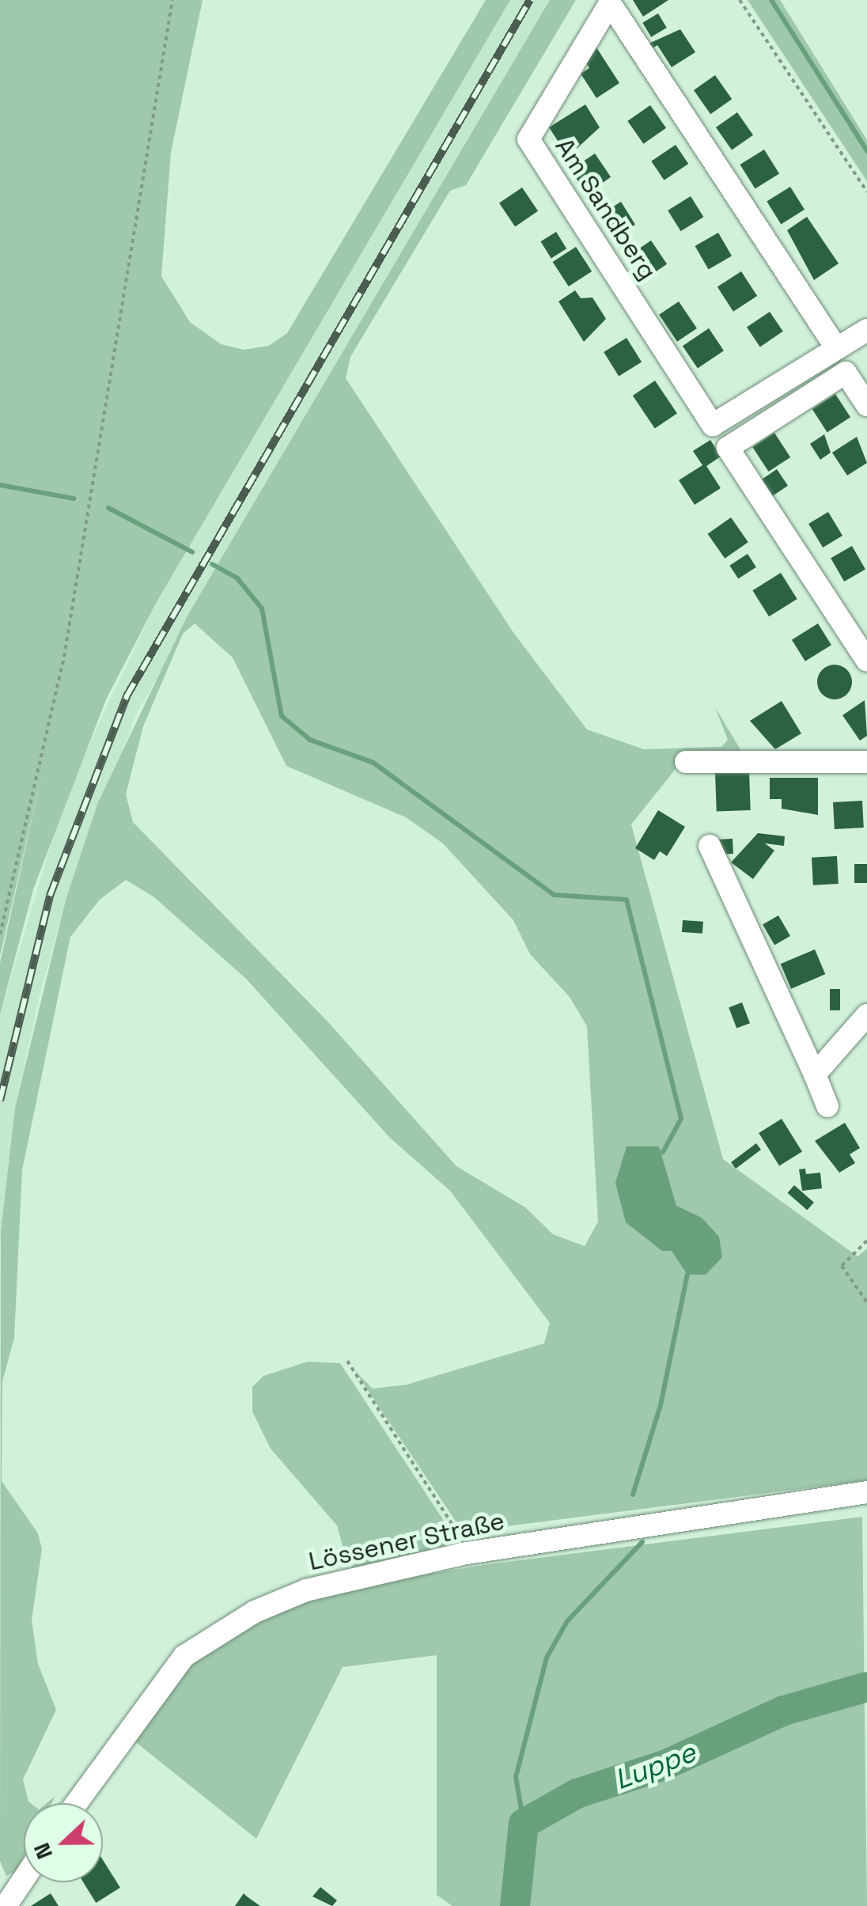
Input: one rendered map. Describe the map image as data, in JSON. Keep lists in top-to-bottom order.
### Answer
{
  "streets": {
    "street": ["Am Sandberg", "Lössener Straße"]
  },
  "water": ["Luppe"],
  "north": "left"
}
